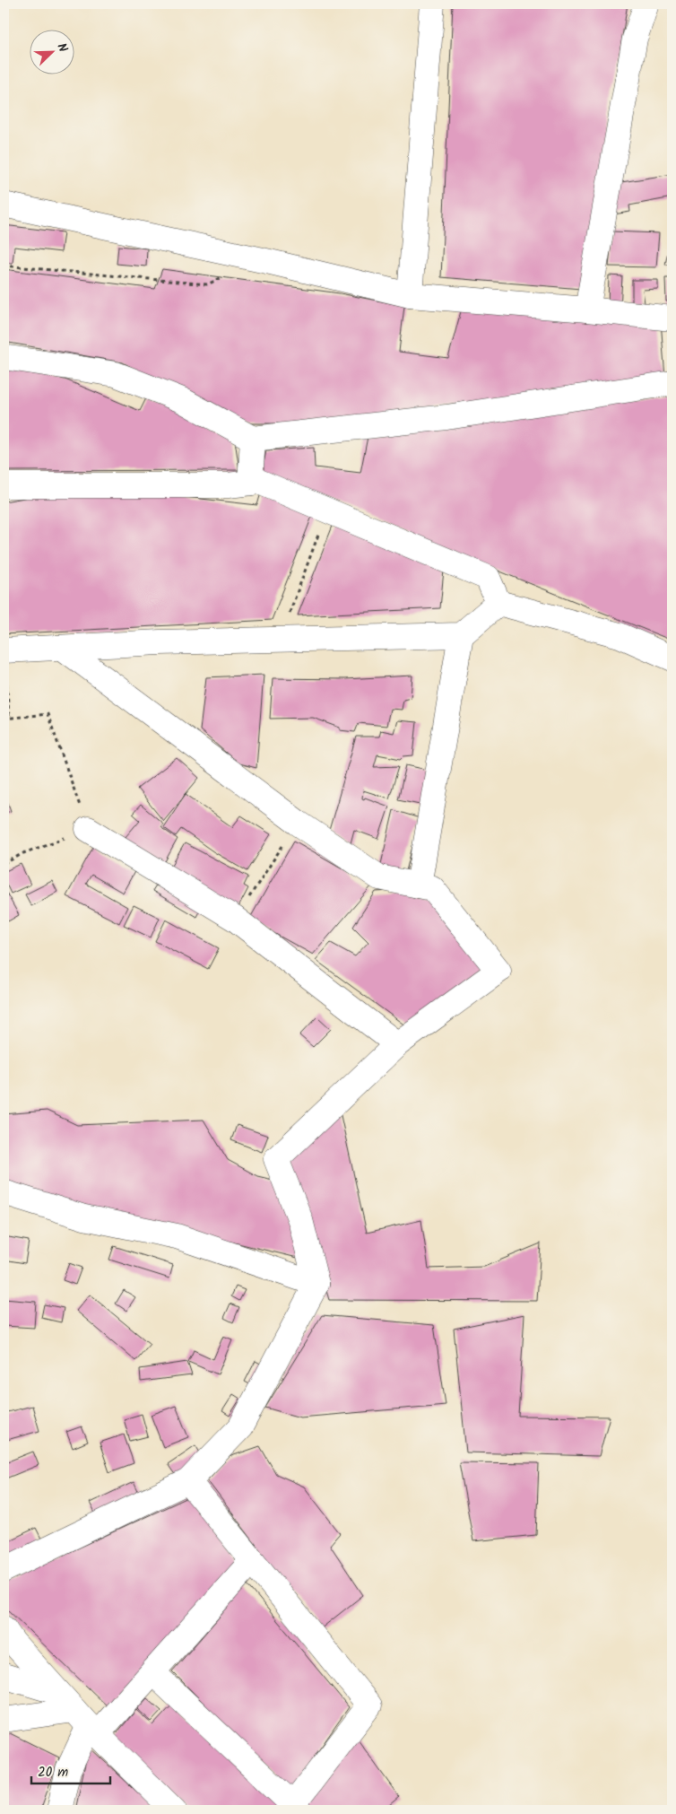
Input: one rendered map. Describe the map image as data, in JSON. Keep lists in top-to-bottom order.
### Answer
{
  "scale_bar": "20 m",
  "north": "top right"
}
